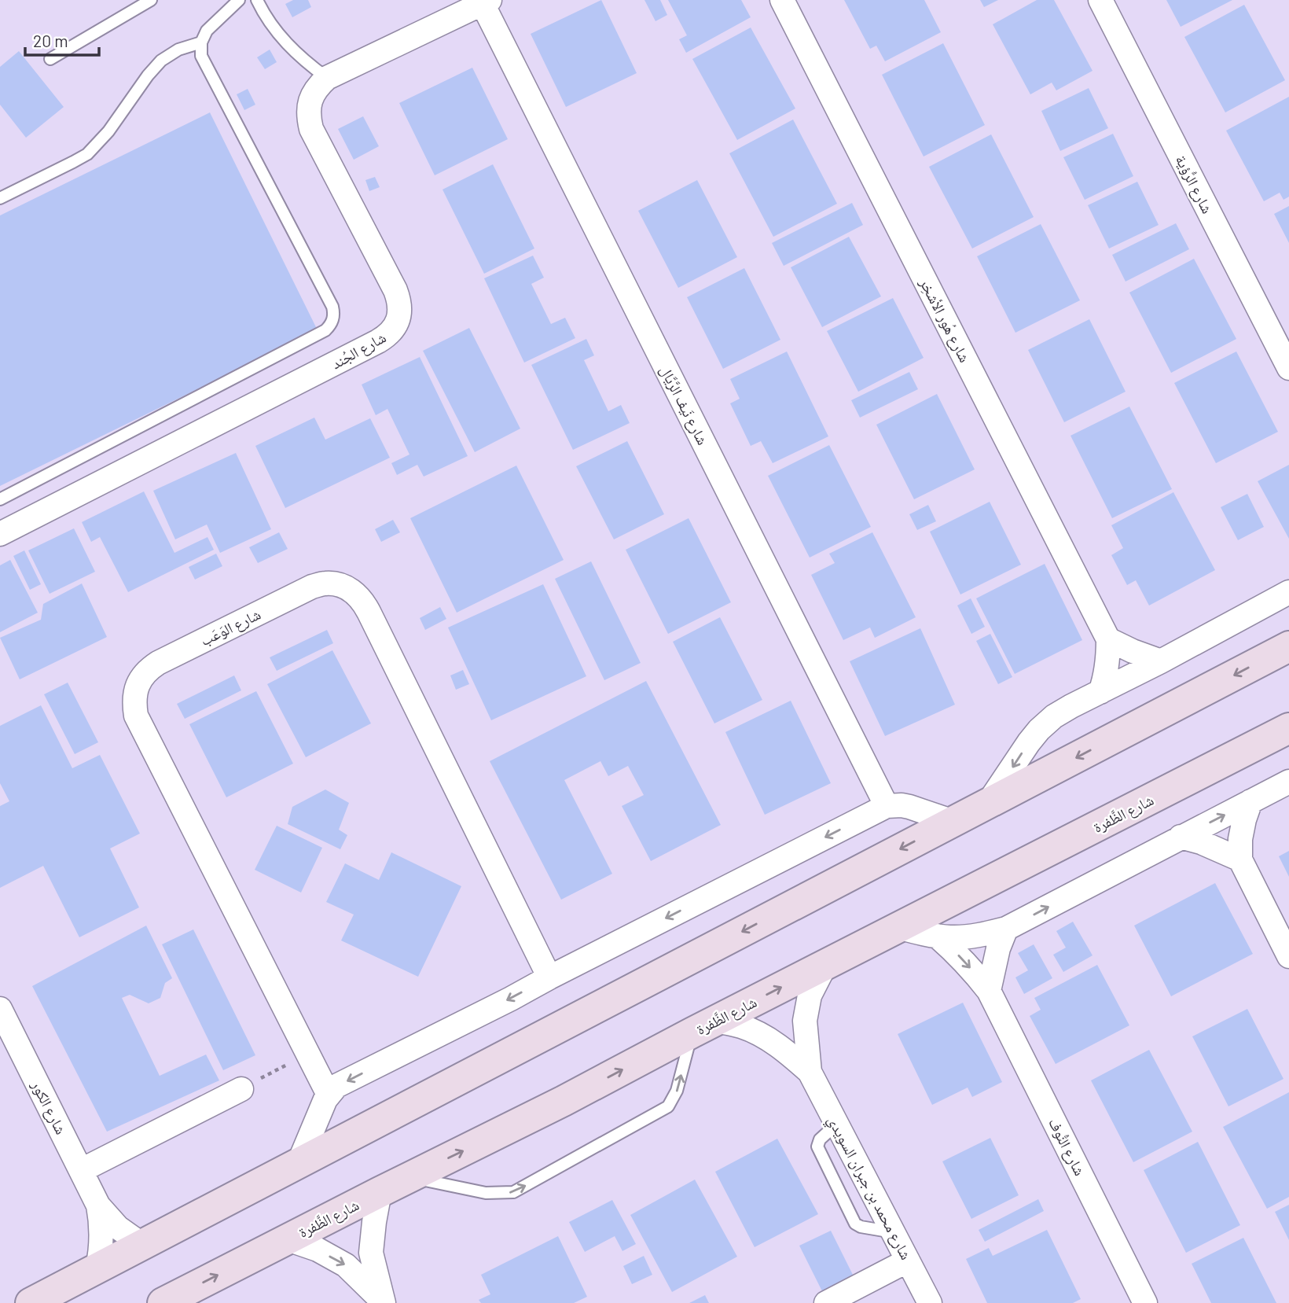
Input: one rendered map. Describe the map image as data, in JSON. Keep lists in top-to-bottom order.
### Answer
{
  "streets": {
    "main road": ["شارع الظَّفرة"],
    "street": [
      "شارع الرُّؤية",
      "شارع هُور الأشخِر",
      "شارع الجُند",
      "شارع نَيف الرَّيَّال",
      "شارع الوَعَب",
      "شارع الكور",
      "شارع النُّوف",
      "شارع محمد بن جبران السويدي"
    ]
  },
  "crossings": [
    ["شارع الجُند", "شارع نَيف الرَّيَّال"],
    ["شارع الظَّفرة", "شارع محمد بن جبران السويدي"]
  ],
  "scale_bar": "20 m"
}
